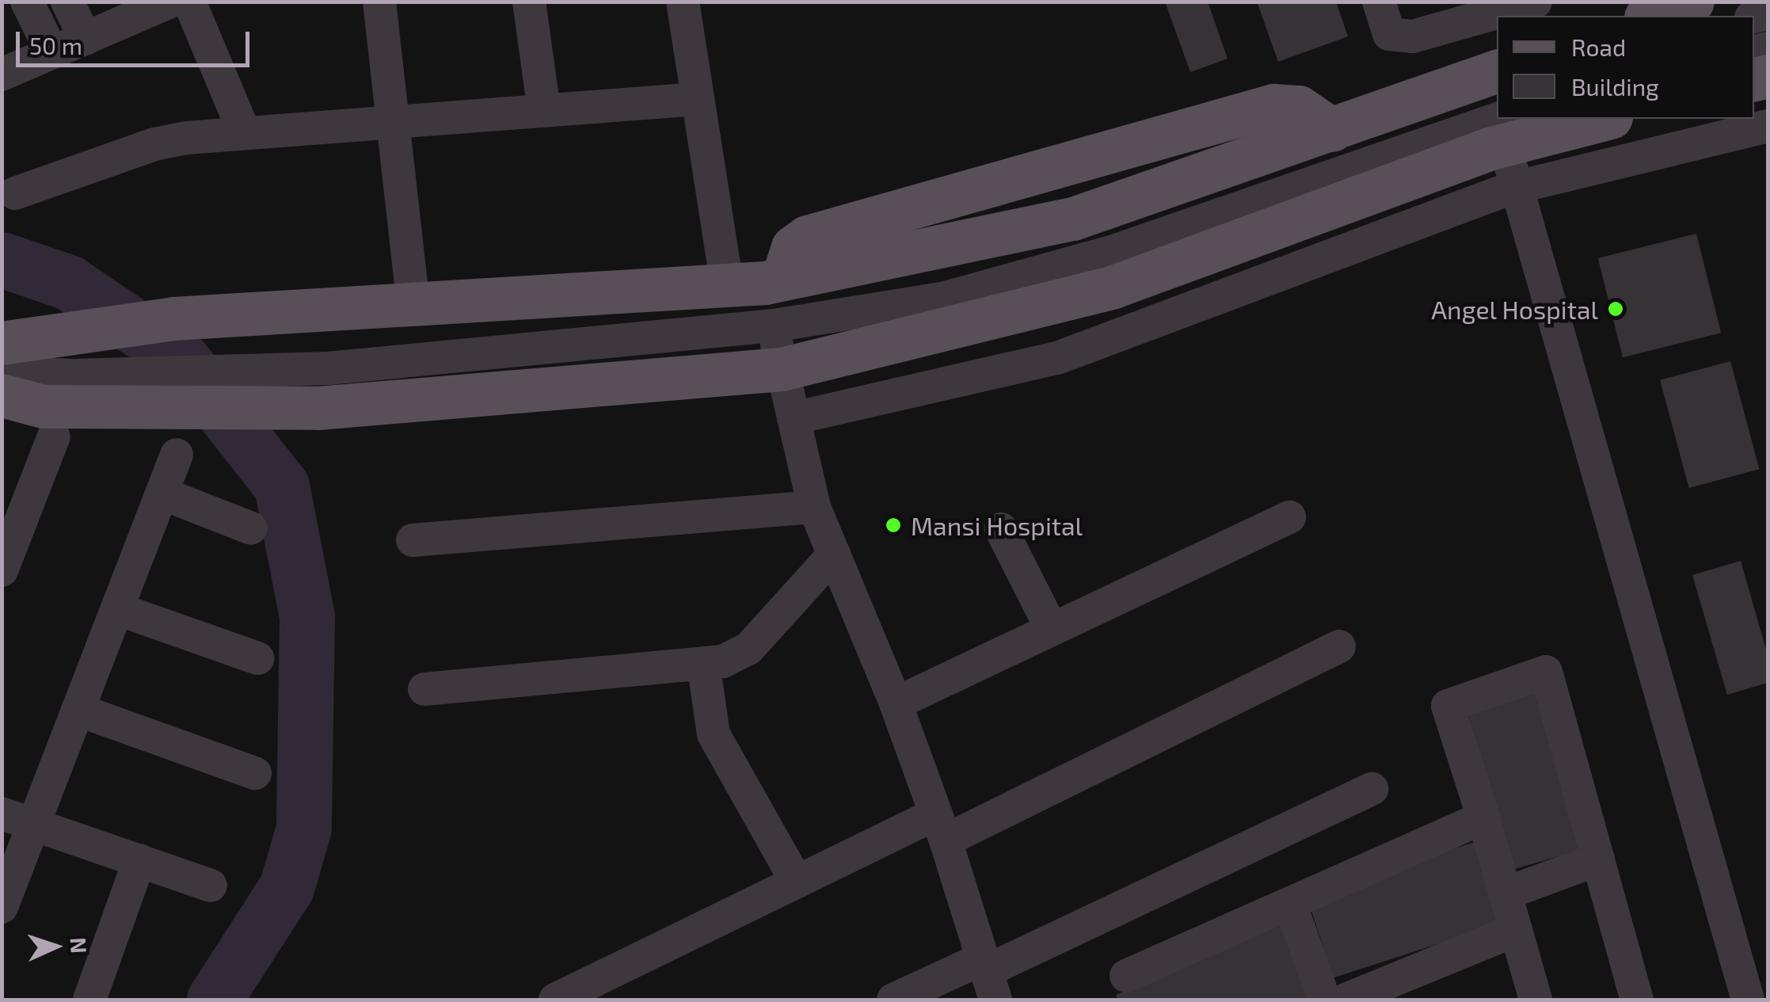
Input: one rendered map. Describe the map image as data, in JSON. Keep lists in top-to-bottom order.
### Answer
{
  "places": ["Angel Hospital", "Mansi Hospital"],
  "legend": ["Road", "Building"],
  "scale_bar": "50 m",
  "north": "right"
}
